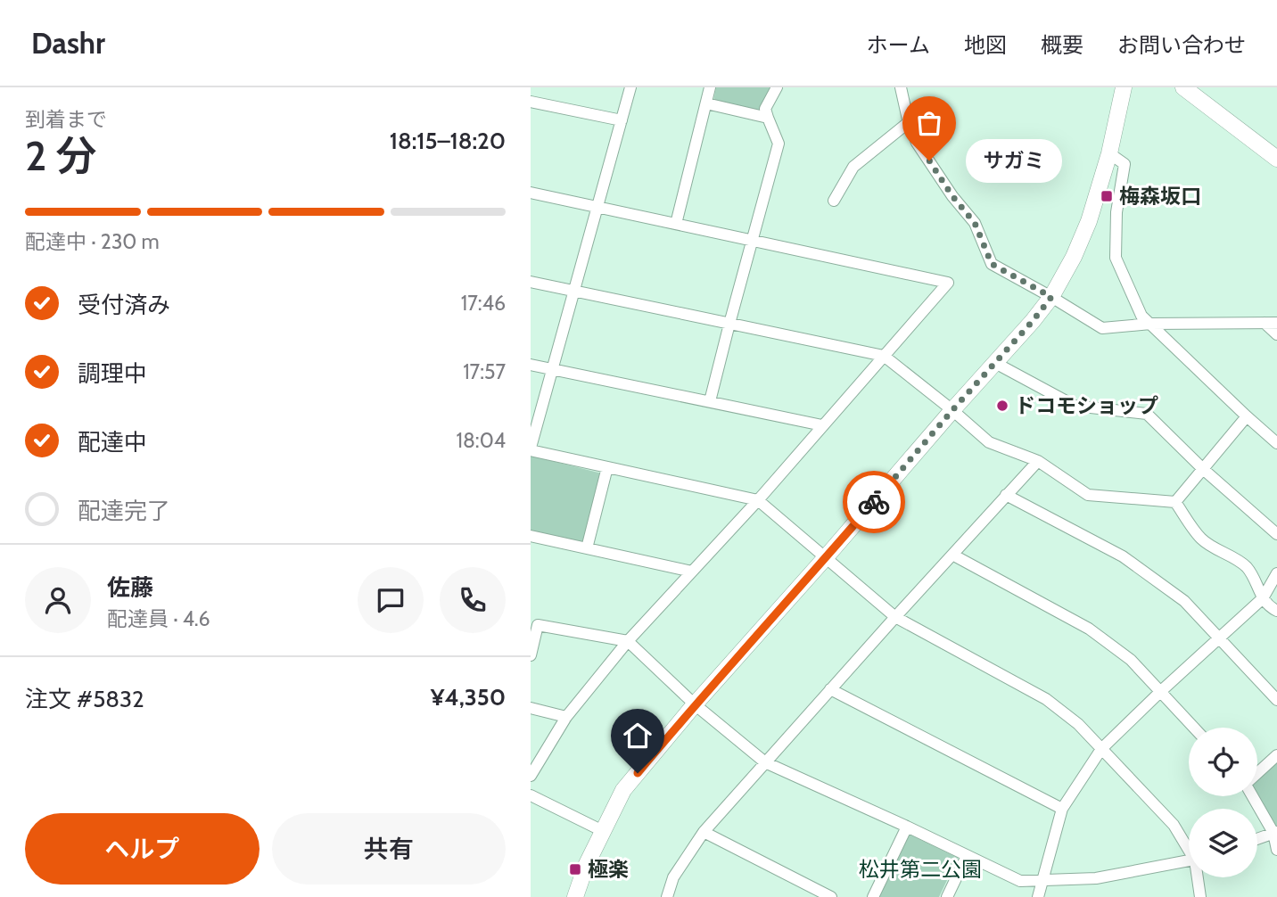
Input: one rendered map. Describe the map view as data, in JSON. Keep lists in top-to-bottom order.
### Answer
{
  "parks": ["松井第二公園"],
  "places": {
    "other": ["サガミ", "ドコモショップ"],
    "transit": ["梅森坂口", "極楽"]
  },
  "page": {
    "header": "Dashr",
    "nav": [
      "ホーム",
      "地図",
      "概要",
      "お問い合わせ"
    ],
    "heading": ["2 分", "到着まで", "18:15–18:20"],
    "panel": [
      "佐藤",
      "配達員 · 4.6",
      "注文 #5832",
      "¥4,350"
    ],
    "bubble": "サガミ",
    "bar": "配達中 · 230 m",
    "list": [
      ["受付済み", "17:46"],
      ["調理中", "17:57"],
      ["配達中", "18:04"],
      "配達完了"
    ],
    "buttons": ["ヘルプ", "共有"]
  }
}
